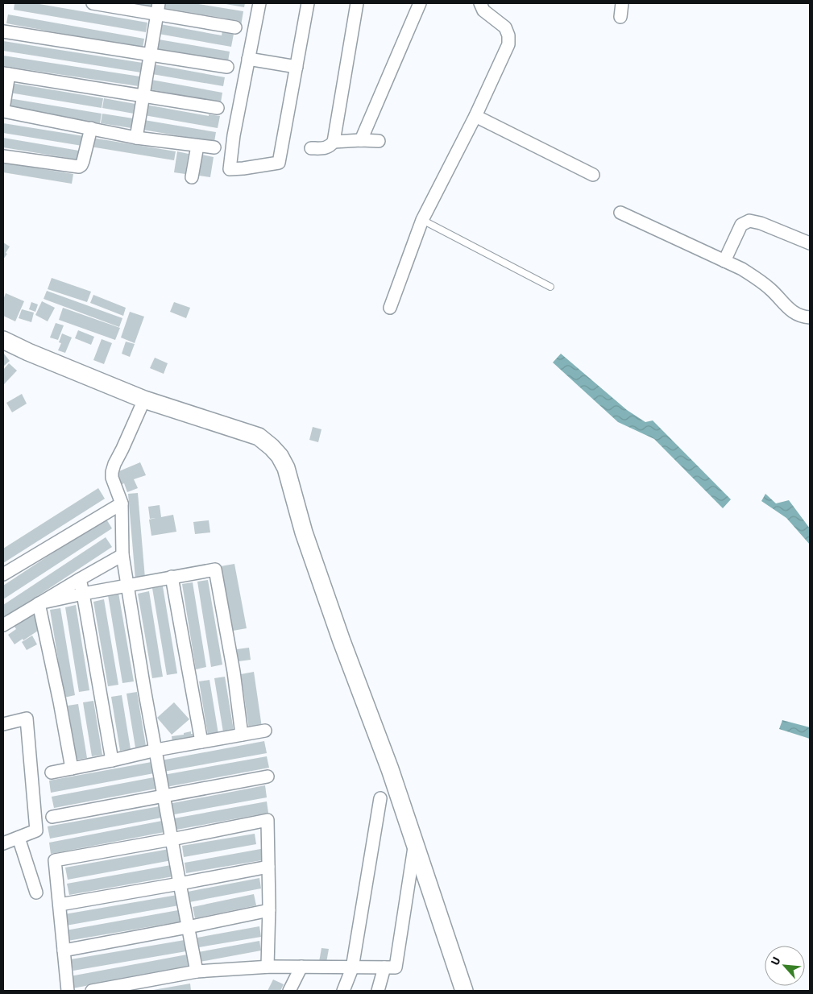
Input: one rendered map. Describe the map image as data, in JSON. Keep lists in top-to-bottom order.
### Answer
{
  "north": "top left"
}
